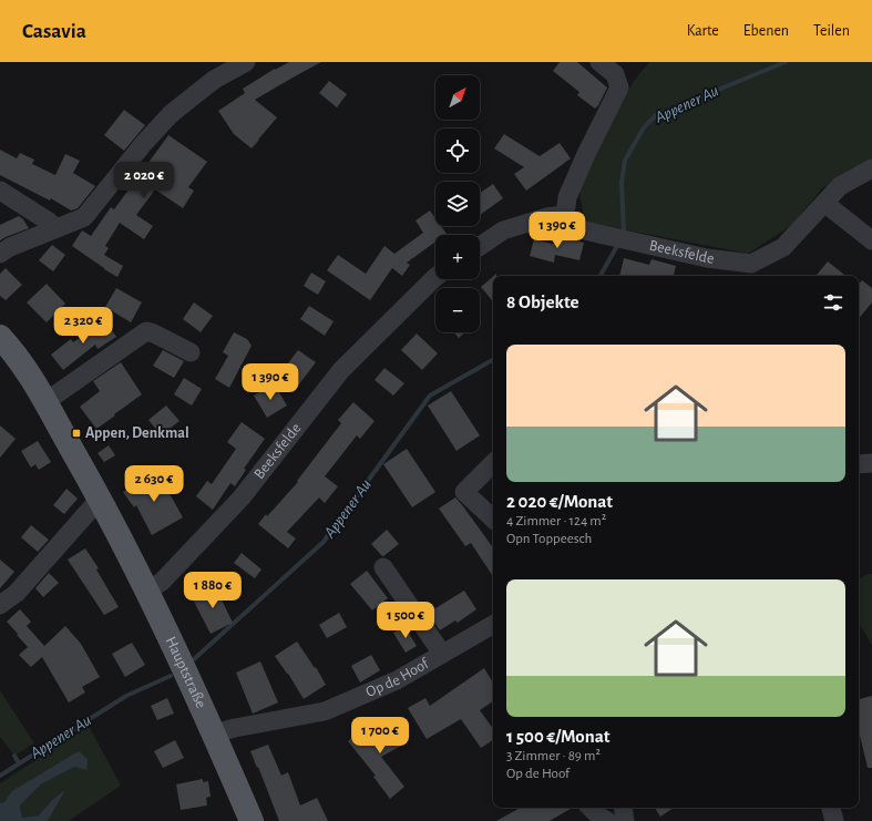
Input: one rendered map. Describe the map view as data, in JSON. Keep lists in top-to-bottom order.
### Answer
{
  "streets": {
    "main road": ["Hauptstraße"],
    "street": ["Beeksfelde", "Op de Hoof"]
  },
  "crossings": [
    ["Beeksfelde", "Hauptstraße"],
    ["Hauptstraße", "Op de Hoof"]
  ],
  "water": ["Appener Au"],
  "places": {
    "transit": ["Appen, Denkmal"]
  },
  "north": "top right",
  "page": {
    "header": "Casavia",
    "nav": ["Karte", "Ebenen", "Teilen"],
    "map_buttons": ["+", "−"],
    "price": [
      "2 020 €",
      "1 390 €",
      "2 320 €",
      "1 390 €",
      "2 630 €",
      "1 880 €",
      "1 500 €",
      "1 700 €"
    ],
    "heading": "8 Objekte",
    "list": [
      {
        "name": "2 020 €/Monat",
        "note": "4 Zimmer · 124 m² · Opn Toppeesch"
      },
      {
        "name": "1 500 €/Monat",
        "note": "3 Zimmer · 89 m² · Op de Hoof"
      }
    ]
  }
}
